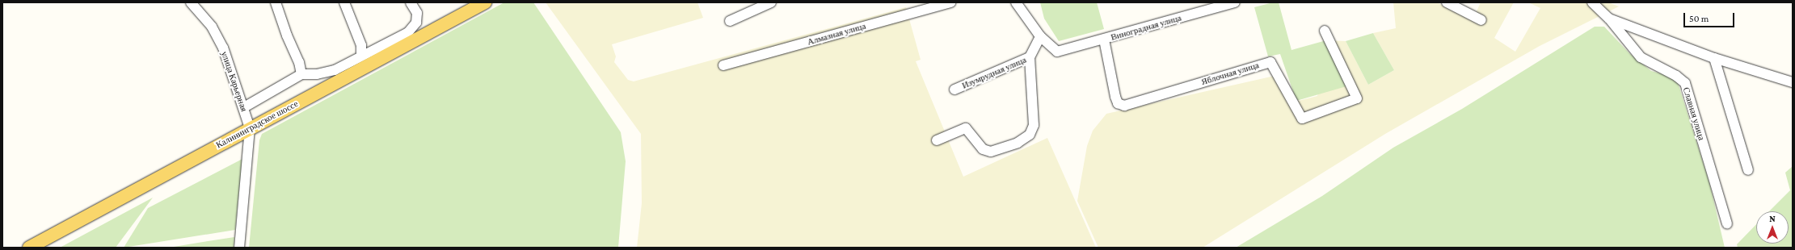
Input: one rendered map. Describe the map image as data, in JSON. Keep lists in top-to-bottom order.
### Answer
{
  "streets": {
    "main road": ["Калининградское шоссе"],
    "street": [
      "Виноградная улица",
      "Алмазная улица",
      "Изумрудная улица",
      "Яблочная улица",
      "улица Карьерная",
      "Славная улица"
    ]
  },
  "crossings": [
    ["Виноградная улица", "Изумрудная улица"],
    ["Виноградная улица", "Яблочная улица"],
    ["улица Карьерная", "Калининградское шоссе"]
  ],
  "scale_bar": "50 m",
  "north": "top"
}
